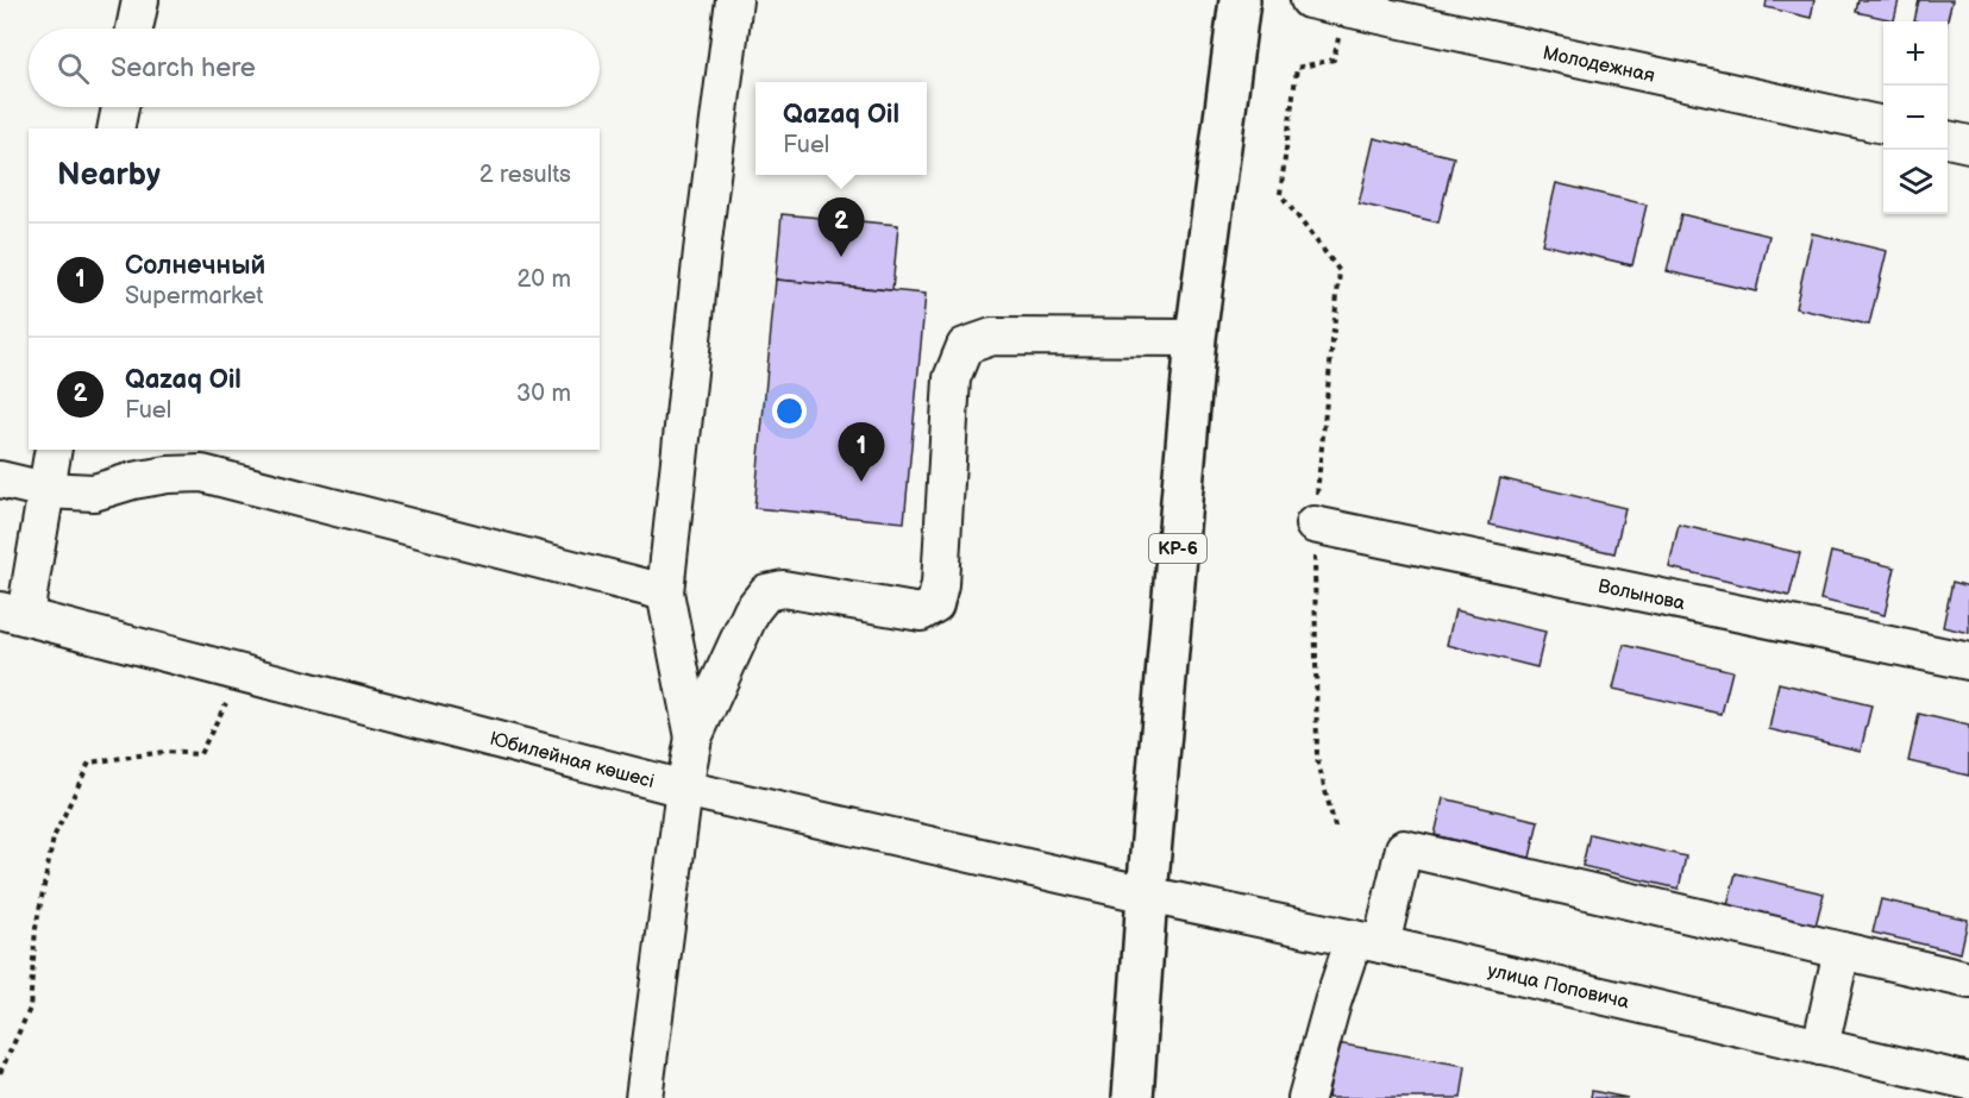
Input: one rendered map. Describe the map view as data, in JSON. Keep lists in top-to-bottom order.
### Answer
{
  "streets": {
    "highway": ["KP-6"],
    "street": [
      "Молодежная",
      "Волынова",
      "Юбилейная көшесі",
      "улица Поповича"
    ]
  },
  "crossings": [
    ["KP-6", "Юбилейная көшесі"],
    ["KP-6", "улица Поповича"],
    ["Юбилейная көшесі", "улица Поповича"]
  ],
  "page": {
    "map_buttons": ["+", "−"],
    "search": "Search here",
    "popup": ["Qazaq Oil", "Fuel"],
    "heading": ["Nearby", "2 results"],
    "pins": ["2", "1"],
    "list": [
      {
        "mark": "1",
        "name": "Солнечный",
        "note": "Supermarket",
        "value": "20 m"
      },
      {
        "mark": "2",
        "name": "Qazaq Oil",
        "note": "Fuel",
        "value": "30 m"
      }
    ]
  }
}
